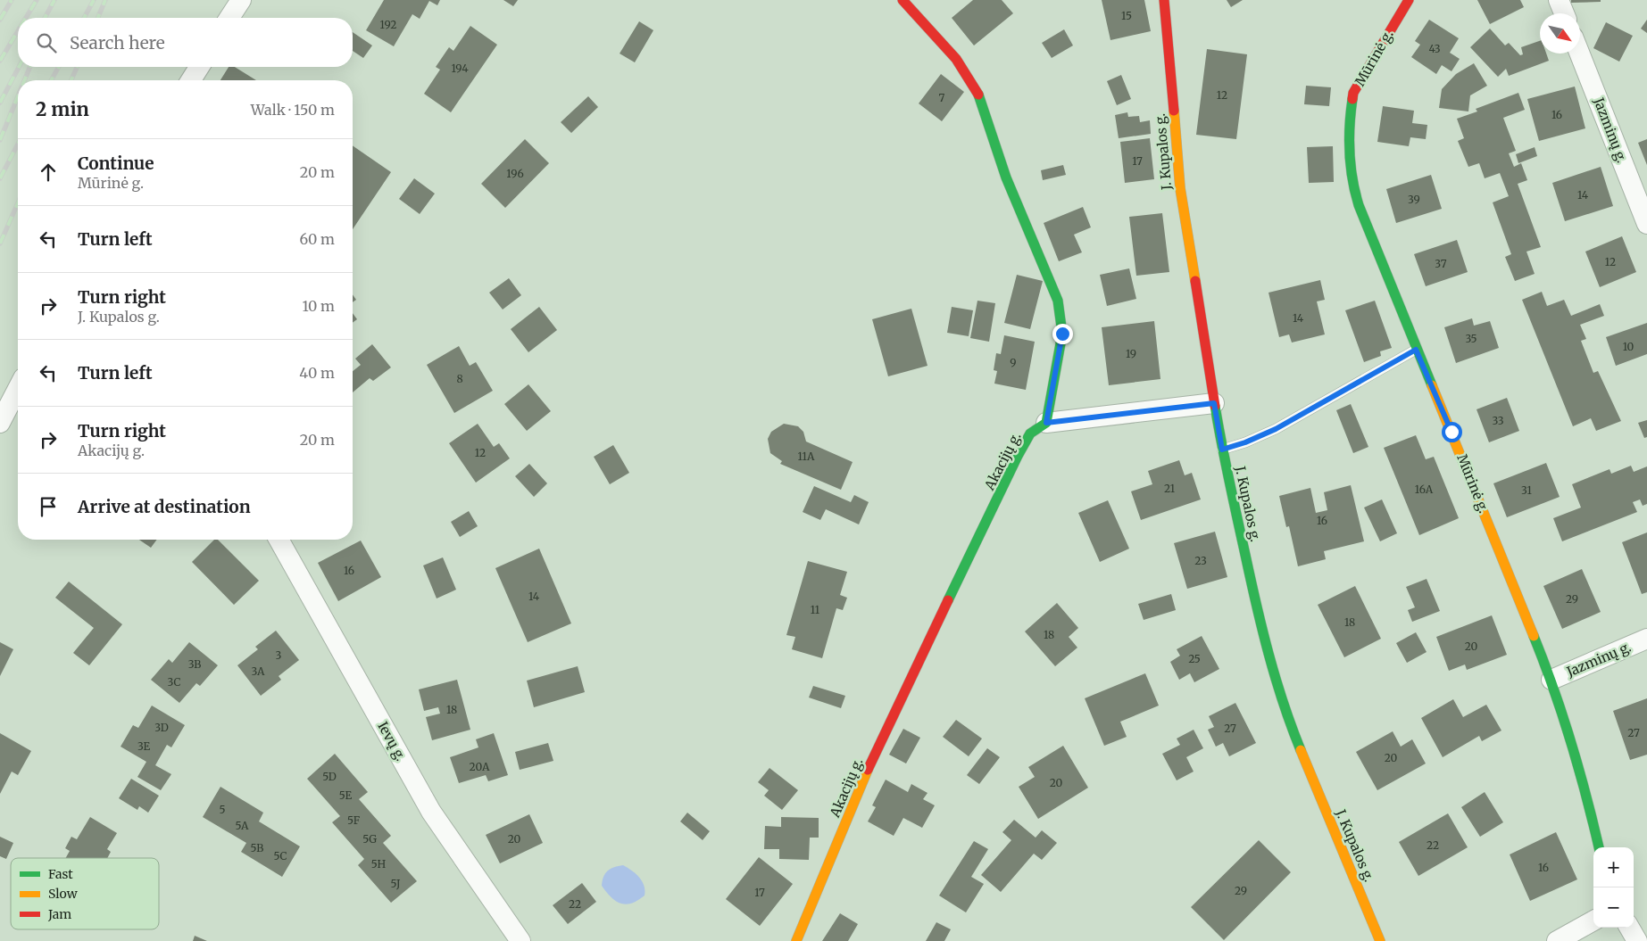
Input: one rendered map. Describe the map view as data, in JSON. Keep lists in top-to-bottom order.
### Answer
{
  "streets": {
    "street": [
      "Mūrinė g.",
      "Jazminų g.",
      "J. Kupalos g.",
      "Akacijų g.",
      "Ievų g."
    ]
  },
  "crossings": [
    ["Mūrinė g.", "Jazminų g."]
  ],
  "house_numbers": [
    "15",
    "192",
    "43",
    "194",
    "12",
    "7",
    "16",
    "17",
    "196",
    "14",
    "39",
    "12",
    "37",
    "14",
    "35",
    "10",
    "19",
    "9",
    "8",
    "33",
    "12",
    "11A",
    "21",
    "16A",
    "31",
    "16",
    "23",
    "16",
    "14",
    "29",
    "11",
    "18",
    "18",
    "20",
    "3",
    "25",
    "3B",
    "3A",
    "3C",
    "18",
    "3D",
    "27",
    "27",
    "3E",
    "20",
    "20A",
    "5D",
    "20",
    "5E",
    "5",
    "5F",
    "5A",
    "5G",
    "20",
    "22",
    "5B",
    "5C",
    "5H",
    "16",
    "5J",
    "29",
    "17",
    "22"
  ],
  "legend": ["Fast", "Slow", "Jam"],
  "north": "bottom right",
  "page": {
    "search": "Search here",
    "heading": ["2 min", "Walk · 150 m"],
    "list": [
      ["Continue", "Mūrinė g.", "20 m"],
      ["Turn left", "60 m"],
      ["Turn right", "J. Kupalos g.", "10 m"],
      ["Turn left", "40 m"],
      ["Turn right", "Akacijų g.", "20 m"],
      "Arrive at destination"
    ],
    "map_buttons": ["+", "−"]
  }
}
